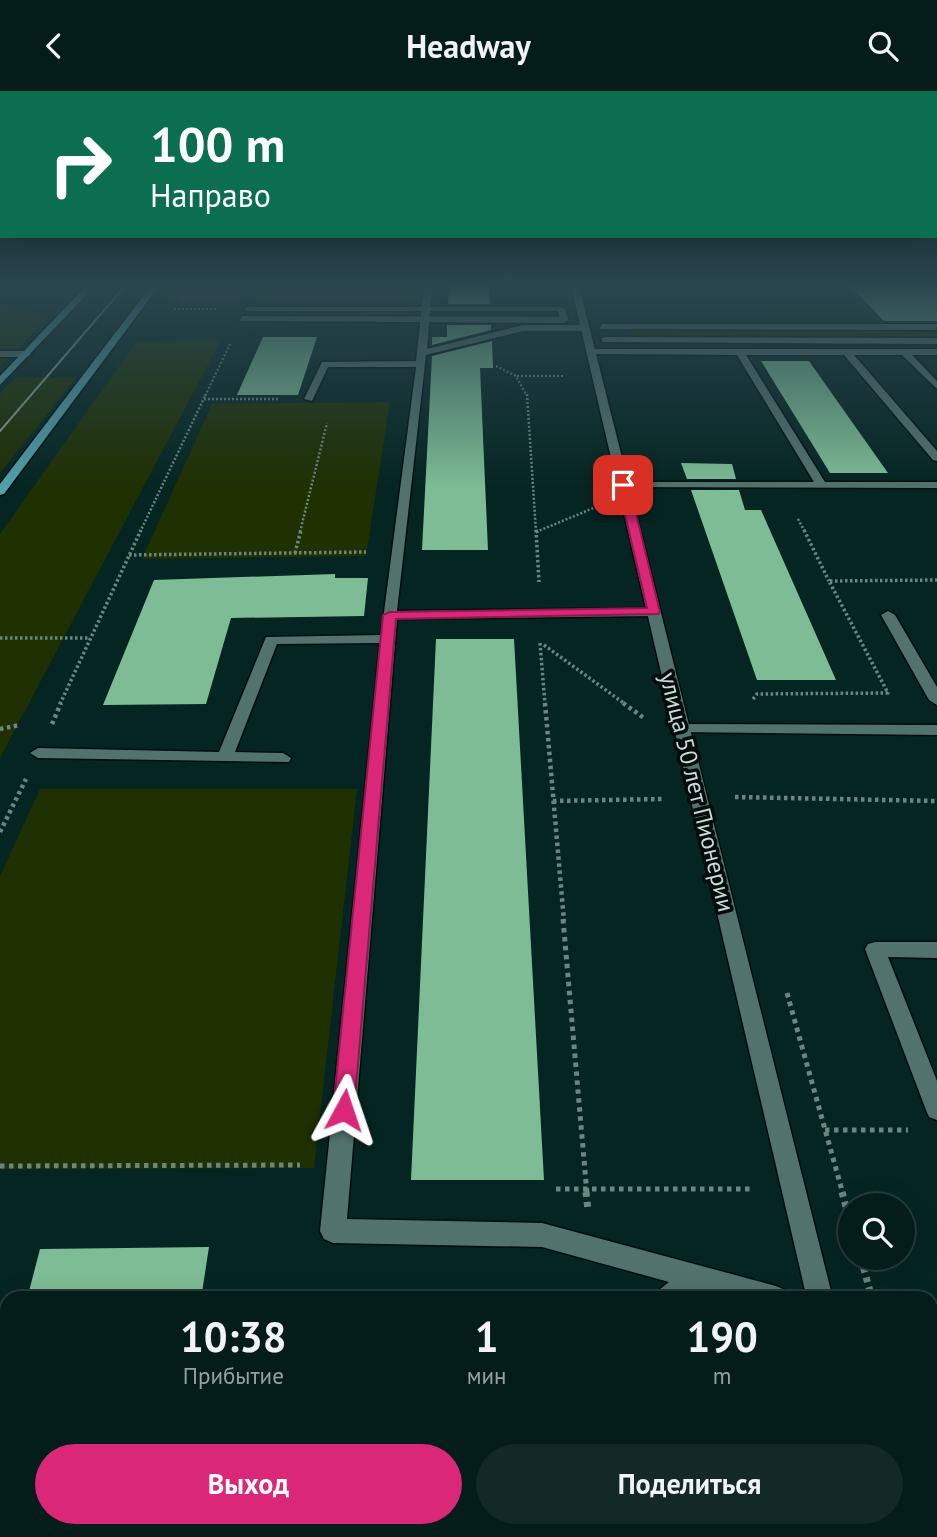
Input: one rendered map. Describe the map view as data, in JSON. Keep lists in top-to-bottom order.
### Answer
{
  "streets": {
    "street": ["улица 50 лет Пионерии"]
  },
  "page": {
    "header": "Headway",
    "turn": ["100 m", "Направо"],
    "eta": [
      "10:38",
      "Прибытие",
      "1",
      "мин",
      "190",
      "m"
    ],
    "buttons": ["Выход", "Поделиться"]
  }
}
